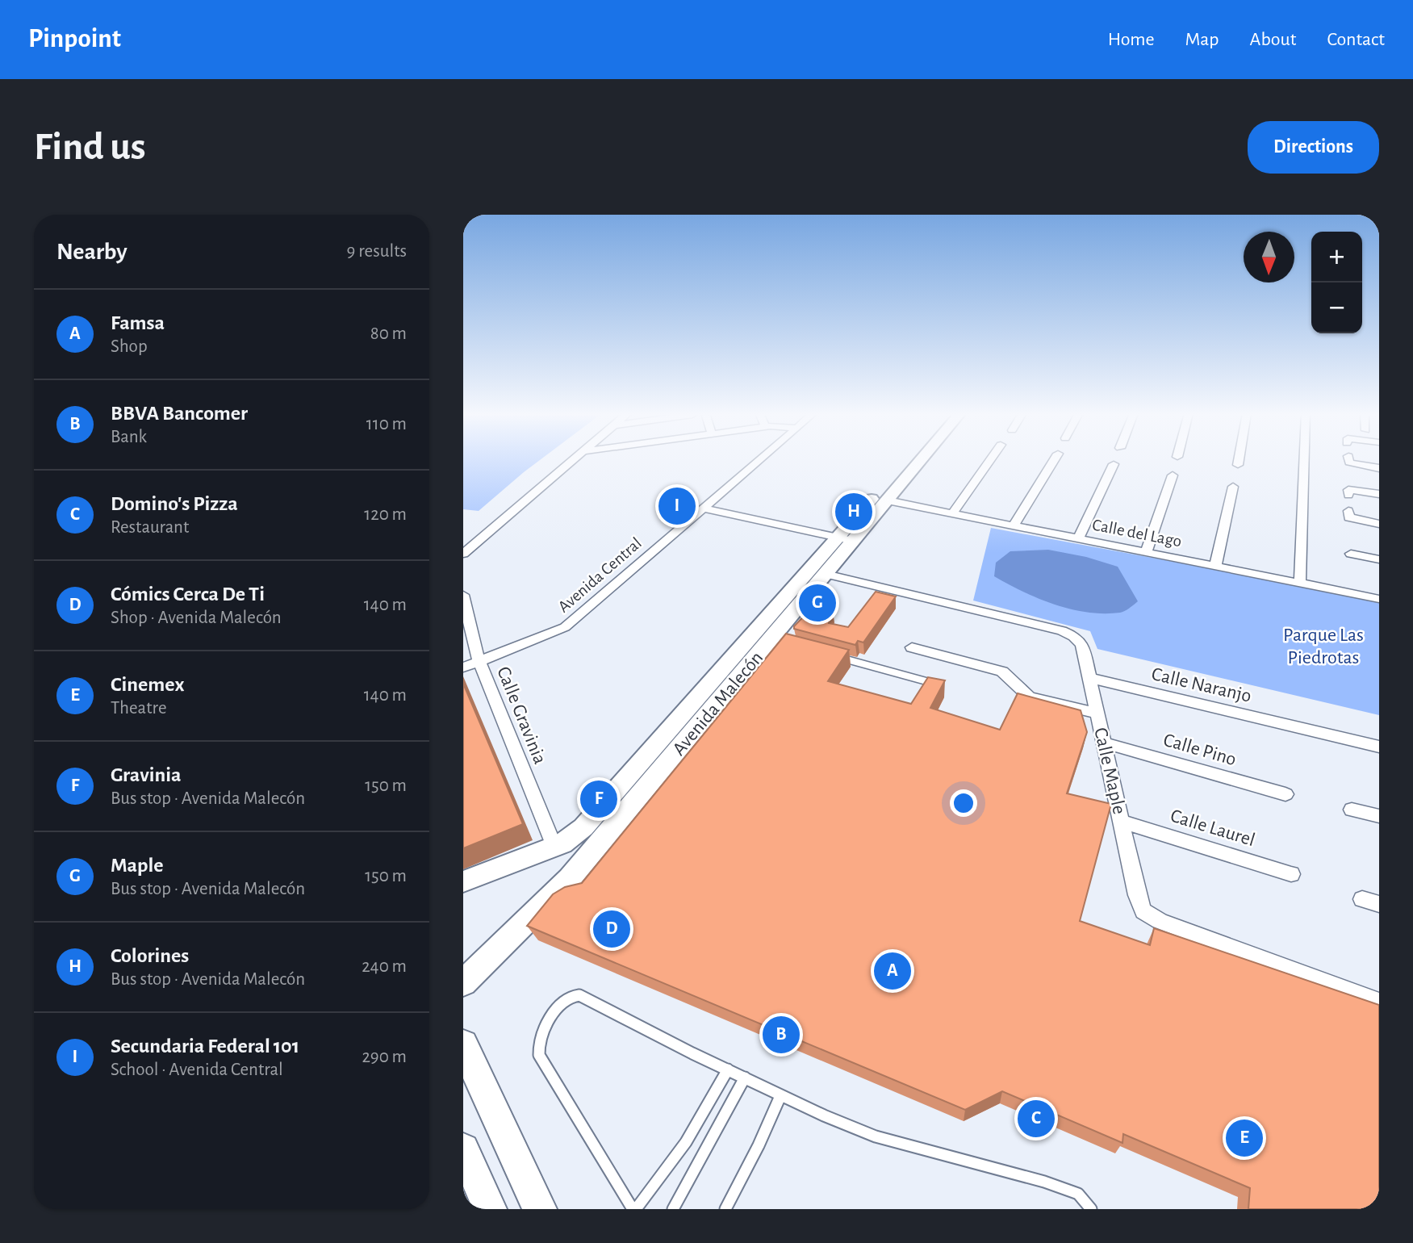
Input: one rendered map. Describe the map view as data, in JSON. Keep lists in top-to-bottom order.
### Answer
{
  "streets": {
    "street": [
      "Calle del Lago",
      "Avenida Central",
      "Calle Naranjo",
      "Avenida Malecón",
      "Calle Gravinia",
      "Calle Pino",
      "Calle Maple",
      "Calle Laurel"
    ]
  },
  "crossings": [
    ["Calle del Lago", "Avenida Malecón"],
    ["Avenida Central", "Calle Gravinia"],
    ["Calle Naranjo", "Calle Maple"],
    ["Avenida Malecón", "Calle Gravinia"],
    ["Avenida Malecón", "Calle Maple"],
    ["Calle Pino", "Calle Maple"],
    ["Calle Maple", "Calle Laurel"]
  ],
  "parks": ["Parque Las Piedrotas"],
  "north": "bottom",
  "page": {
    "header": "Pinpoint",
    "nav": [
      "Home",
      "Map",
      "About",
      "Contact"
    ],
    "buttons": "Directions",
    "title": "Find us",
    "heading": ["Nearby", "9 results"],
    "map_buttons": ["+", "−"],
    "list": [
      {
        "mark": "A",
        "name": "Famsa",
        "note": "Shop",
        "value": "80 m"
      },
      {
        "mark": "B",
        "name": "BBVA Bancomer",
        "note": "Bank",
        "value": "110 m"
      },
      {
        "mark": "C",
        "name": "Domino's Pizza",
        "note": "Restaurant",
        "value": "120 m"
      },
      {
        "mark": "D",
        "name": "Cómics Cerca De Ti",
        "note": "Shop · Avenida Malecón",
        "value": "140 m"
      },
      {
        "mark": "E",
        "name": "Cinemex",
        "note": "Theatre",
        "value": "140 m"
      },
      {
        "mark": "F",
        "name": "Gravinia",
        "note": "Bus stop · Avenida Malecón",
        "value": "150 m"
      },
      {
        "mark": "G",
        "name": "Maple",
        "note": "Bus stop · Avenida Malecón",
        "value": "150 m"
      },
      {
        "mark": "H",
        "name": "Colorines",
        "note": "Bus stop · Avenida Malecón",
        "value": "240 m"
      },
      {
        "mark": "I",
        "name": "Secundaria Federal 101",
        "note": "School · Avenida Central",
        "value": "290 m"
      }
    ],
    "pins": [
      "I",
      "H",
      "G",
      "F",
      "D",
      "A",
      "B",
      "C",
      "E"
    ]
  }
}
